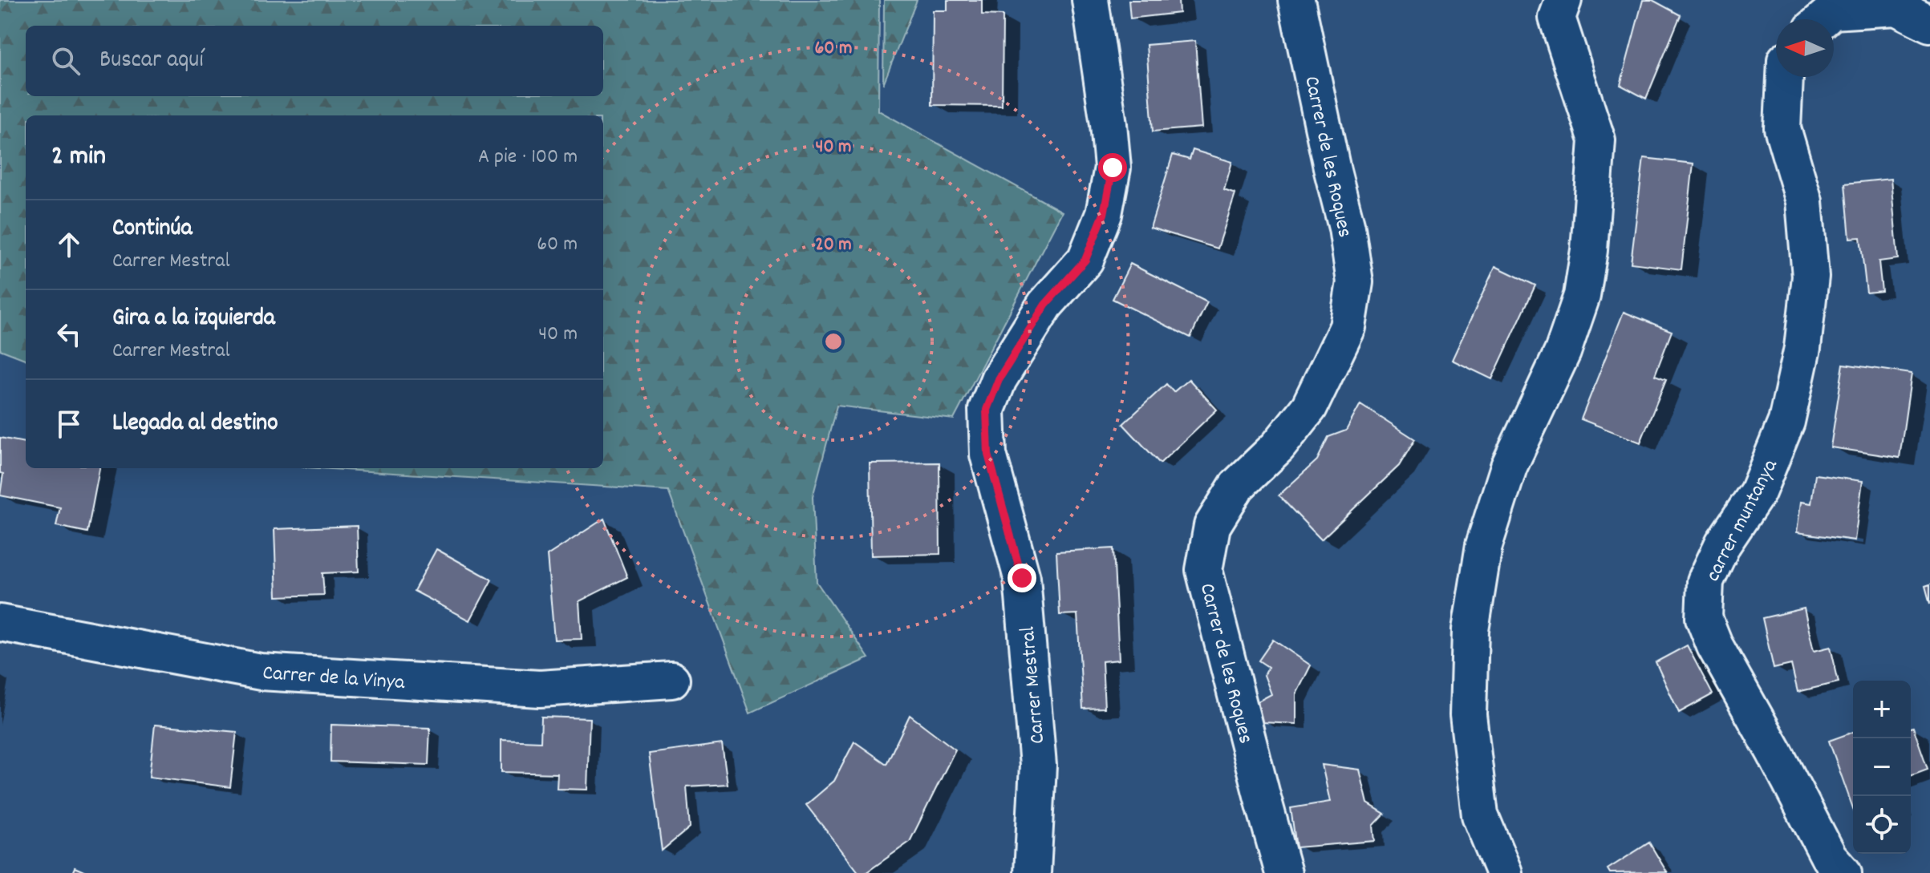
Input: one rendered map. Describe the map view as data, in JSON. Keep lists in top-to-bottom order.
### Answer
{
  "streets": {
    "street": [
      "Carrer de les Roques",
      "carrer muntanya",
      "Carrer de la Vinya",
      "Carrer Mestral"
    ]
  },
  "north": "left",
  "page": {
    "search": "Buscar aquí",
    "heading": ["2 min", "A pie · 100 m"],
    "list": [
      ["Continúa", "Carrer Mestral", "60 m"],
      ["Gira a la izquierda", "Carrer Mestral", "40 m"],
      "Llegada al destino"
    ],
    "map_buttons": ["+", "−"]
  },
  "rings": ["60 m", "40 m", "20 m"]
}
